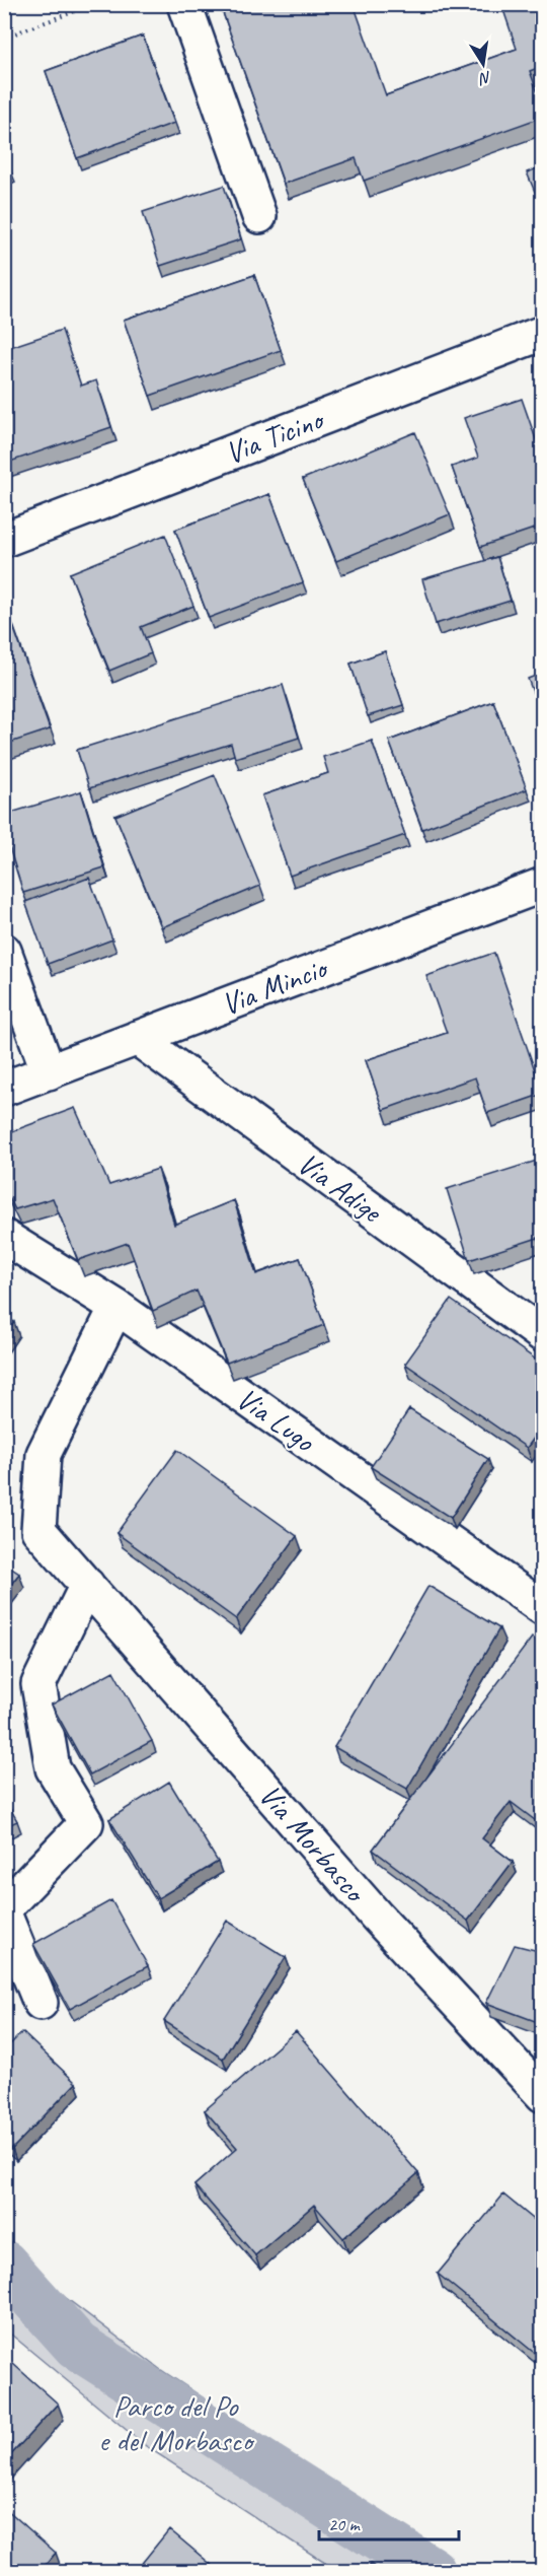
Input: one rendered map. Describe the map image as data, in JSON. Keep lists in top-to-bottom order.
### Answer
{
  "streets": {
    "street": [
      "Via Ticino",
      "Via Mincio",
      "Via Adige",
      "Via Lugo",
      "Via Morbasco"
    ]
  },
  "crossings": [
    ["Via Mincio", "Via Adige"],
    ["Via Lugo", "Via Morbasco"]
  ],
  "parks": ["Parco del Po e del Morbasco"],
  "scale_bar": "20 m",
  "north": "bottom"
}
